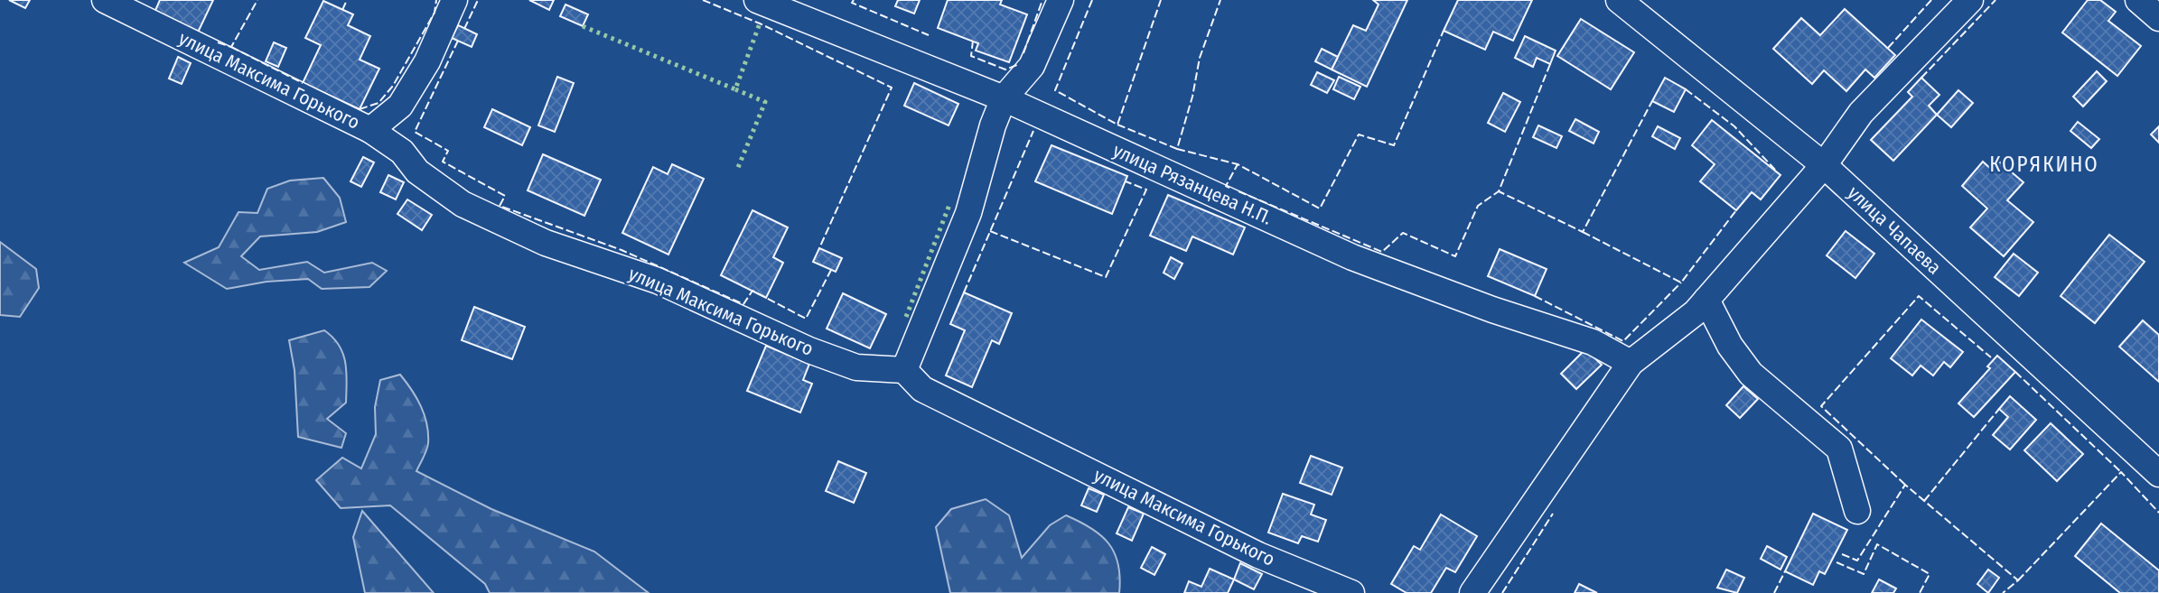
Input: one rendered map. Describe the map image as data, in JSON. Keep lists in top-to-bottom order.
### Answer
{
  "streets": {
    "street": ["улица Максима Горького", "улица Рязанцева Н.П.", "улица Чапаева"]
  },
  "districts": ["КОРЯКИНО"]
}
